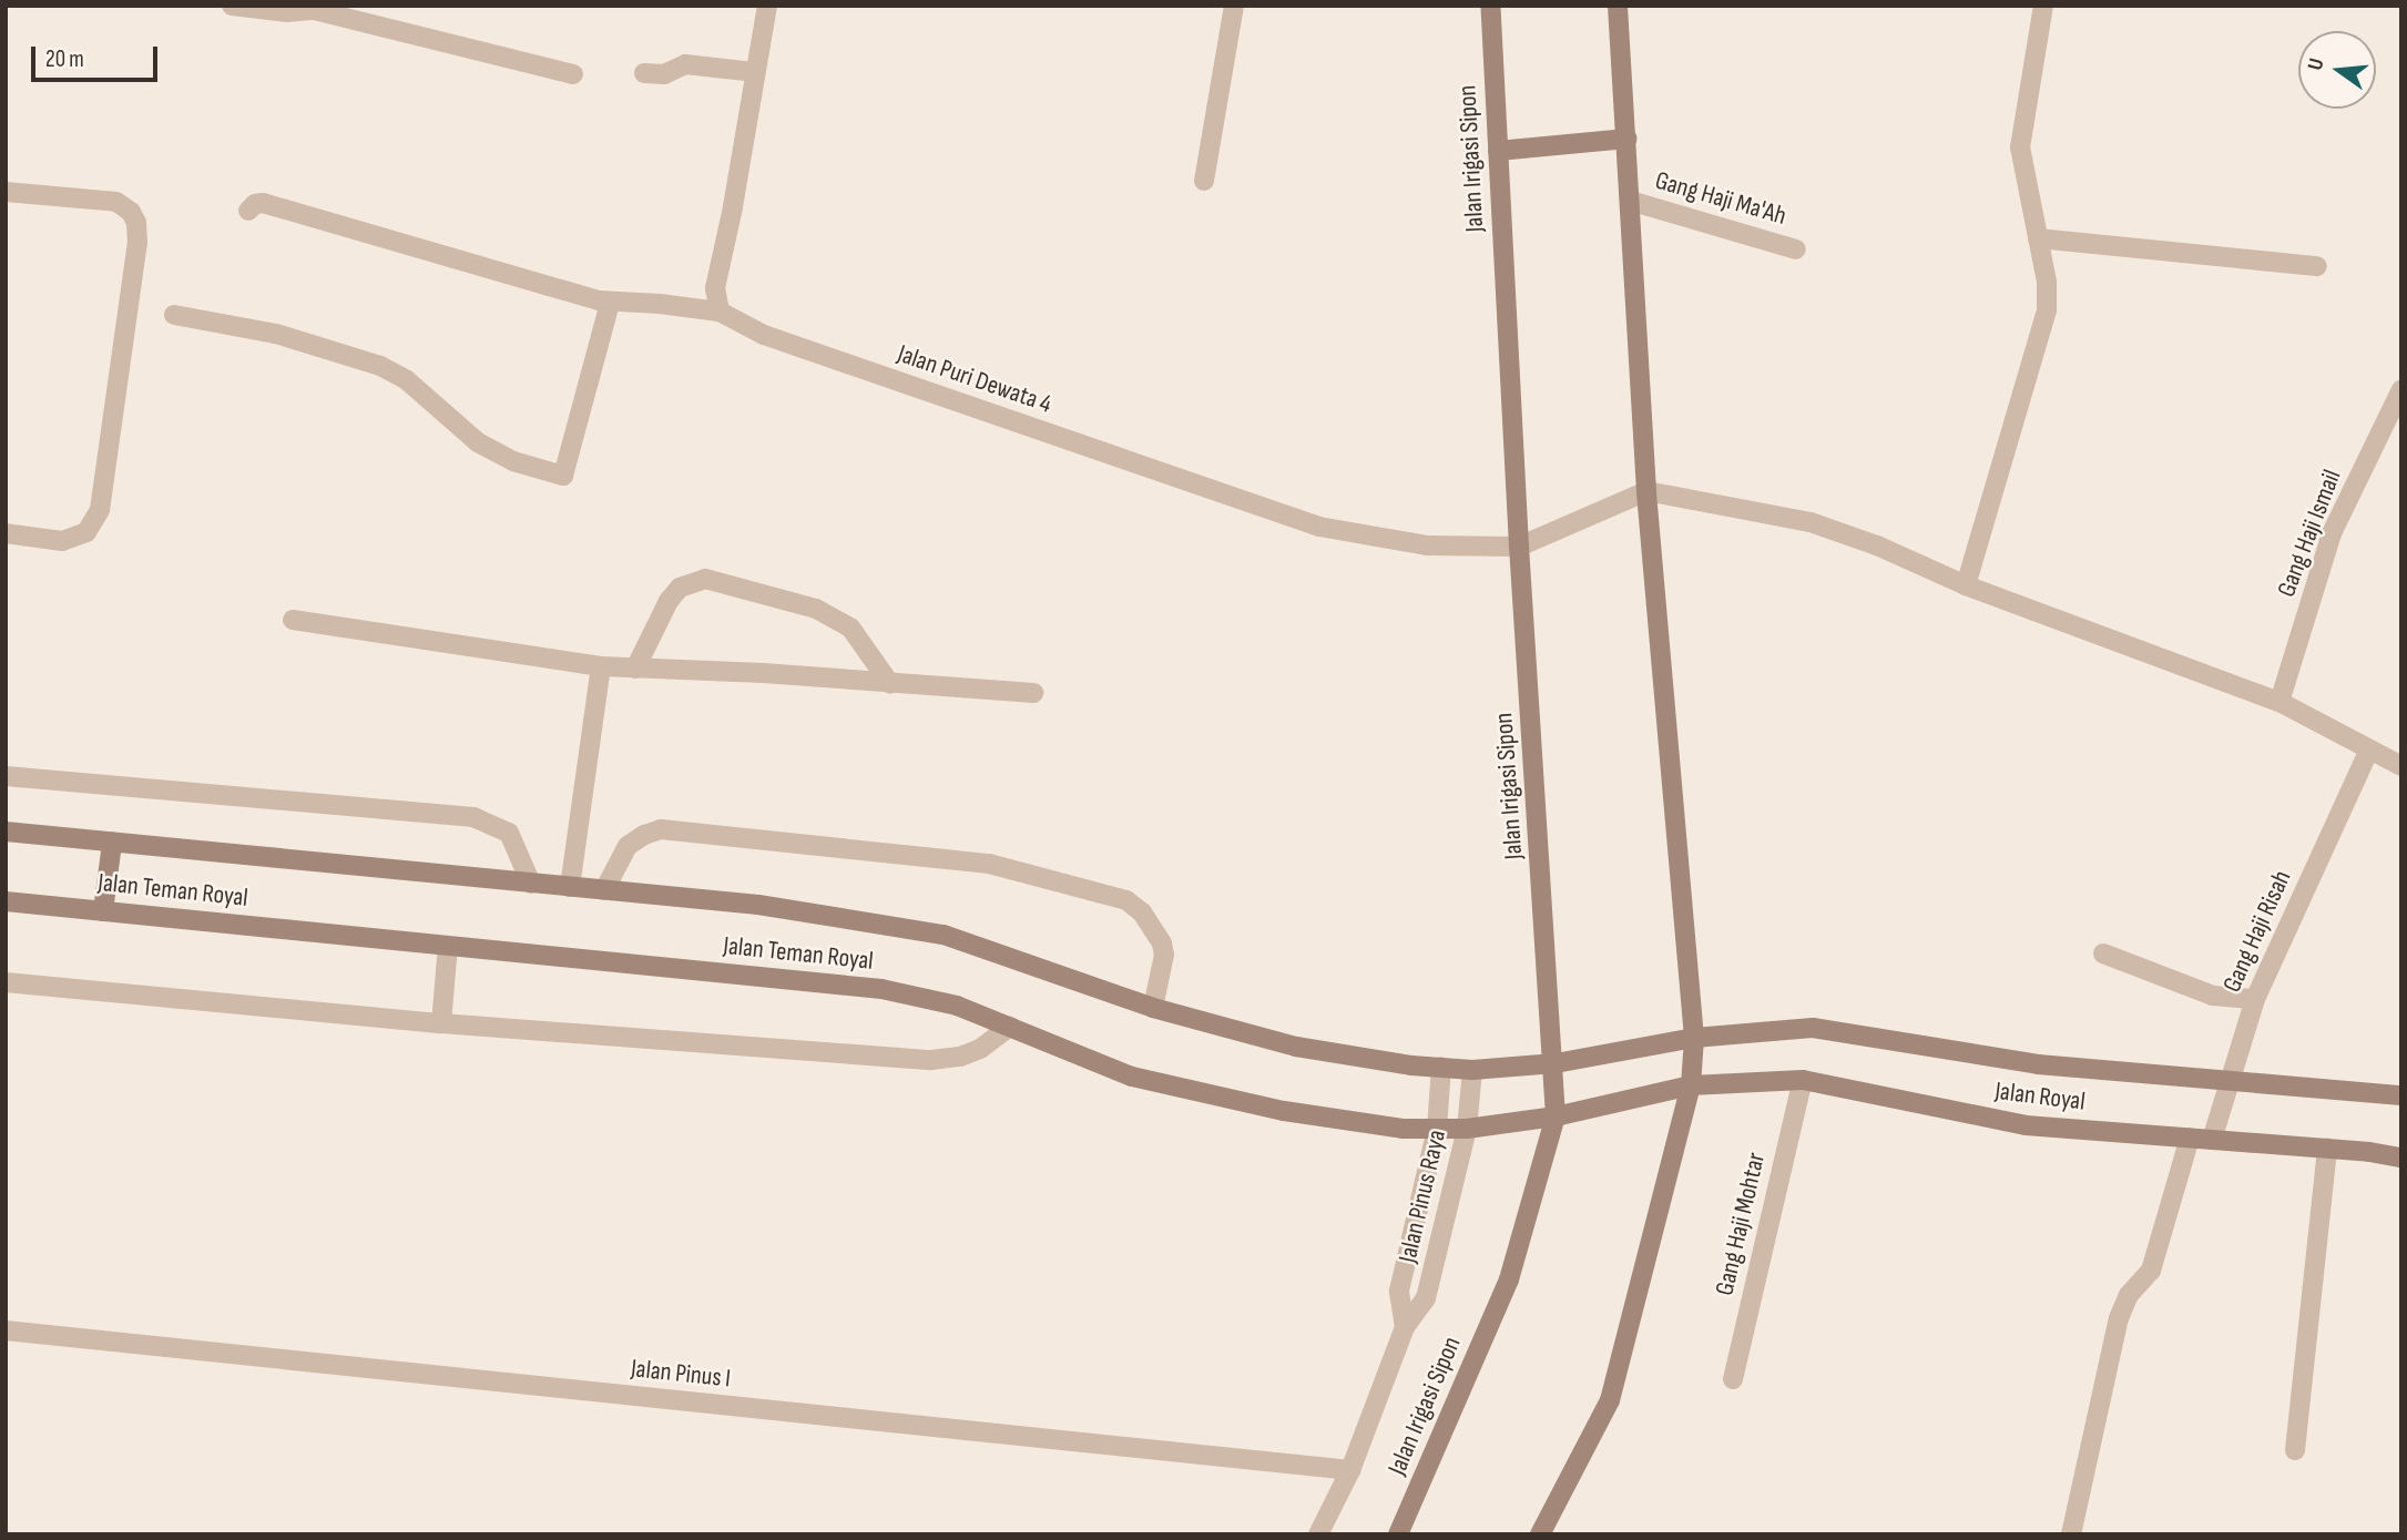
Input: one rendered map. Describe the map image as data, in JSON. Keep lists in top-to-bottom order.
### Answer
{
  "streets": {
    "street": [
      "Jalan Irigasi Sipon",
      "Gang Haji Ma'Ah",
      "Jalan Puri Dewata 4",
      "Gang Haji Ismail",
      "Jalan Teman Royal",
      "Gang Haji Risah",
      "Jalan Royal",
      "Jalan Pinus Raya",
      "Gang Haji Mohtar",
      "Jalan Pinus I"
    ]
  },
  "crossings": [
    ["Jalan Irigasi Sipon", "Jalan Puri Dewata 4"],
    ["Jalan Irigasi Sipon", "Jalan Teman Royal"],
    ["Jalan Irigasi Sipon", "Jalan Royal"],
    ["Jalan Teman Royal", "Jalan Royal"],
    ["Jalan Teman Royal", "Jalan Pinus Raya"],
    ["Gang Haji Risah", "Jalan Royal"],
    ["Jalan Royal", "Gang Haji Mohtar"],
    ["Jalan Pinus Raya", "Jalan Pinus I"]
  ],
  "scale_bar": "20 m",
  "north": "left"
}
